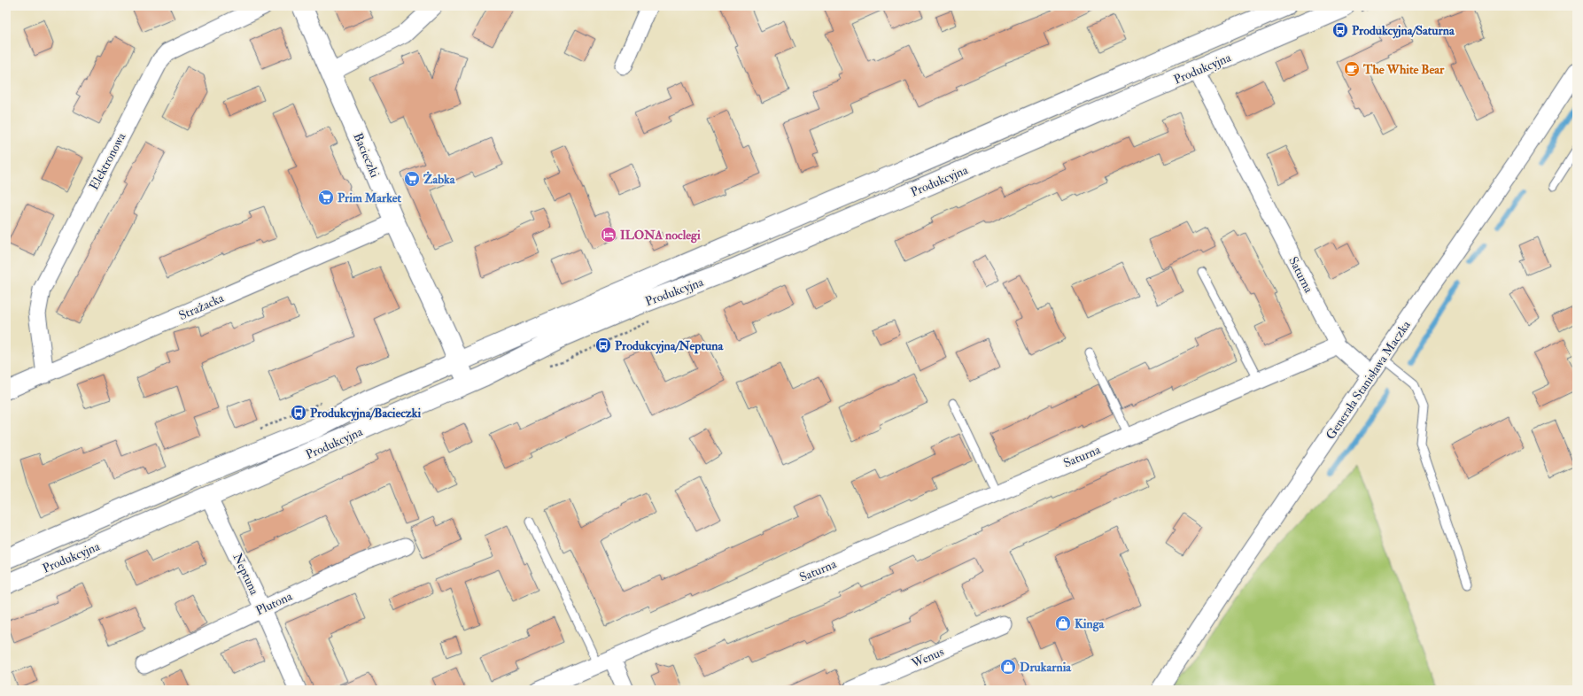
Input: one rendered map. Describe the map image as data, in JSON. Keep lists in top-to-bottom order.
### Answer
{
  "streets": {
    "main road": ["Produkcyjna", "Bacieczki"],
    "street": [
      "Elektronowa",
      "Saturna",
      "Strażacka",
      "Generała Stanisława Maczka",
      "Neptuna",
      "Plutona",
      "Wenus"
    ]
  },
  "crossings": [
    ["Produkcyjna", "Bacieczki"],
    ["Produkcyjna", "Saturna"],
    ["Produkcyjna", "Neptuna"],
    ["Bacieczki", "Strażacka"],
    ["Elektronowa", "Strażacka"],
    ["Neptuna", "Plutona"]
  ],
  "places": {
    "bus stop": ["Produkcyjna/Saturna", "Produkcyjna/Neptuna", "Produkcyjna/Bacieczki"],
    "cafe": ["The White Bear"],
    "supermarket": ["Żabka", "Prim Market"],
    "hotel": ["ILONA noclegi"],
    "shop": ["Kinga", "Drukarnia"]
  }
}
